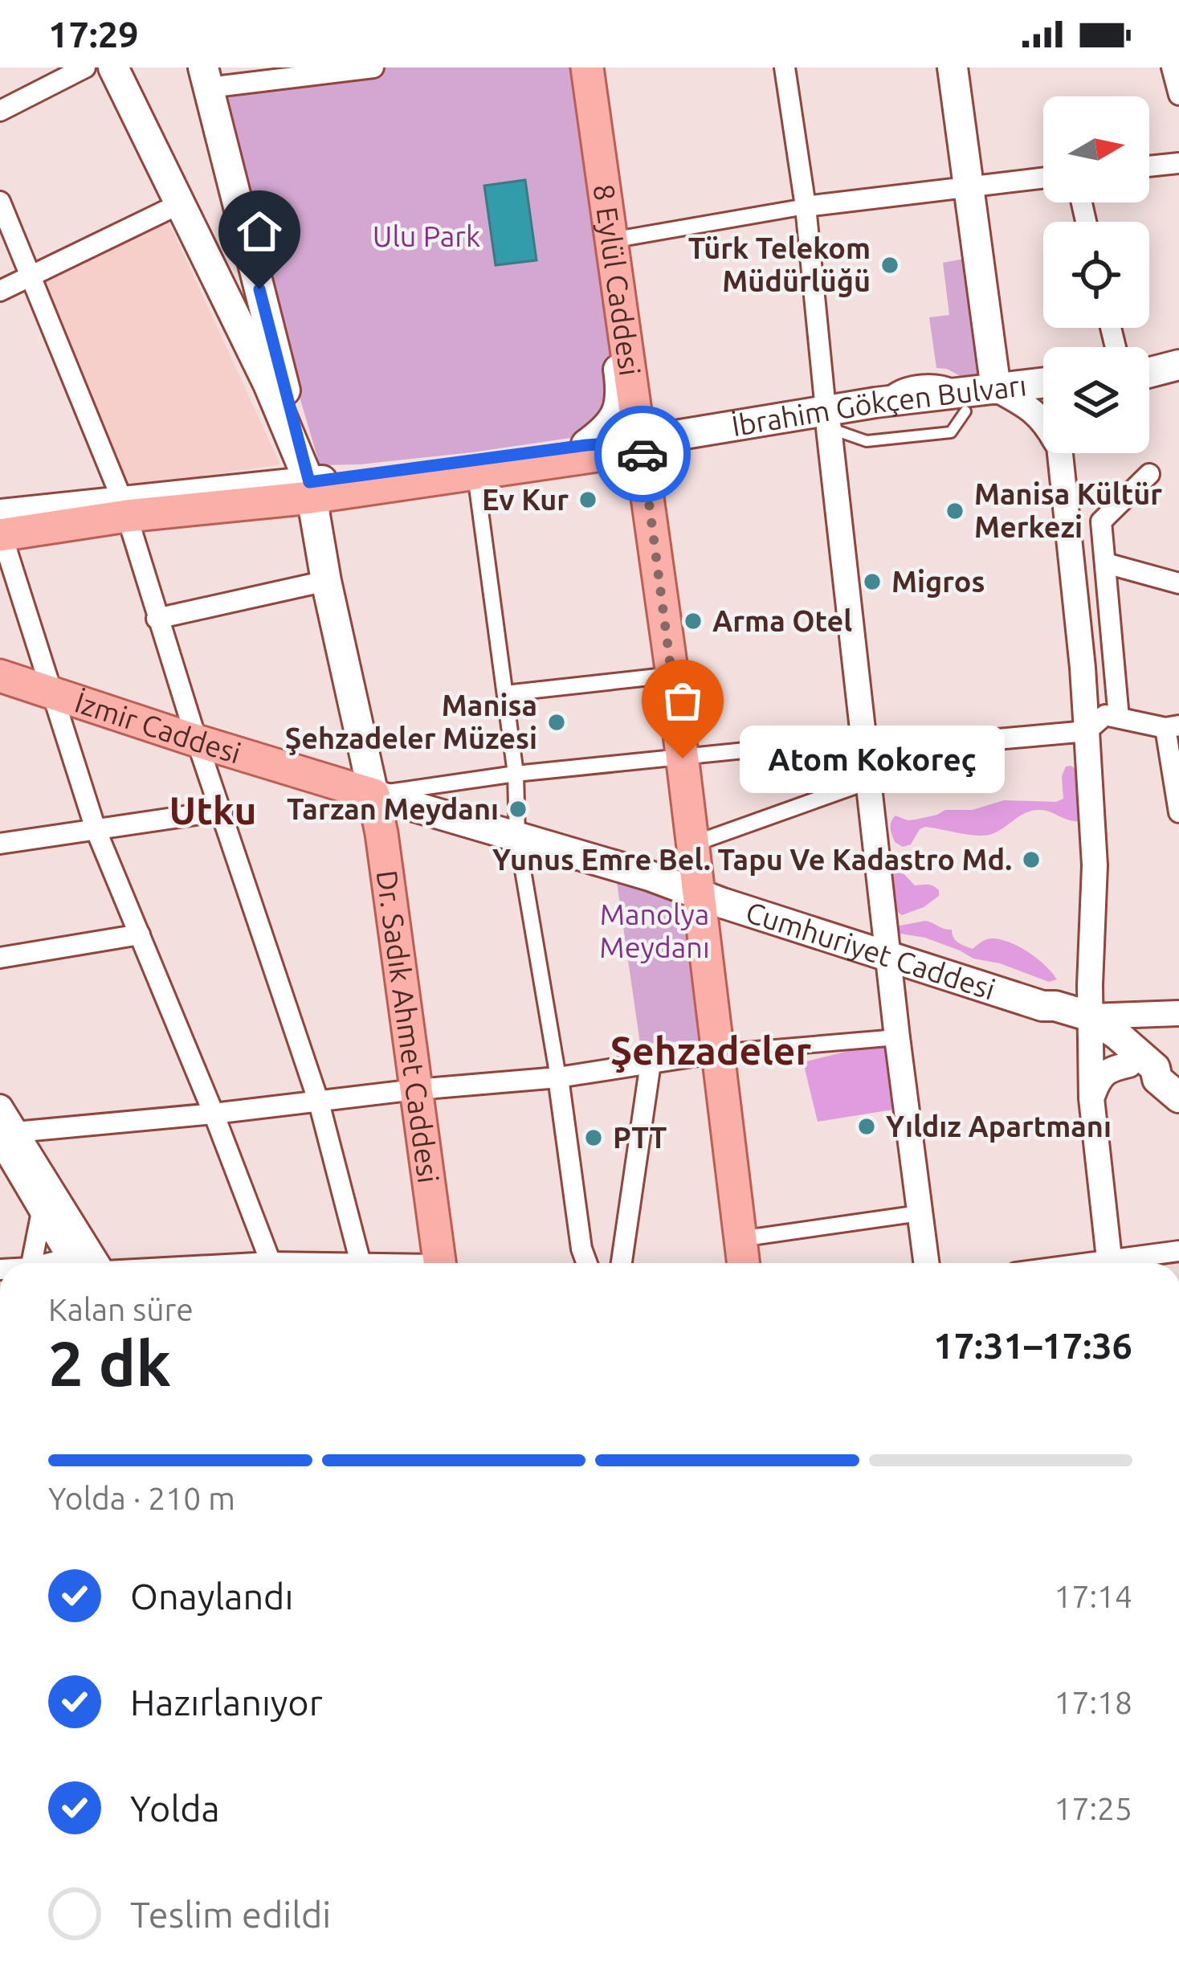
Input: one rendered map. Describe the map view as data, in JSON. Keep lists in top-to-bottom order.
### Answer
{
  "streets": {
    "main road": [
      "8 Eylül Caddesi",
      "İbrahim Gökçen Bulvarı",
      "İzmir Caddesi",
      "Cumhuriyet Caddesi",
      "Dr. Sadık Ahmet Caddesi"
    ]
  },
  "crossings": [
    ["8 Eylül Caddesi", "İbrahim Gökçen Bulvarı"],
    ["8 Eylül Caddesi", "Cumhuriyet Caddesi"],
    ["İbrahim Gökçen Bulvarı", "Dr. Sadık Ahmet Caddesi"],
    ["İzmir Caddesi", "Cumhuriyet Caddesi"],
    ["İzmir Caddesi", "Dr. Sadık Ahmet Caddesi"]
  ],
  "districts": ["Utku", "Şehzadeler"],
  "parks": ["Ulu Park", "Manolya Meydanı"],
  "places": [
    "Türk Telekom Müdürlüğü",
    "Ev Kur",
    "Manisa Kültür Merkezi",
    "Migros",
    "Arma Otel",
    "Manisa Şehzadeler Müzesi",
    "Atom Kokoreç",
    "Tarzan Meydanı",
    "Yunus Emre Bel. Tapu Ve Kadastro Md.",
    "Yıldız Apartmanı",
    "PTT"
  ],
  "north": "right",
  "page": {
    "status": "17:29",
    "bubble": "Atom Kokoreç",
    "heading": ["2 dk", "Kalan süre", "17:31–17:36"],
    "bar": "Yolda · 210 m",
    "list": [
      ["Onaylandı", "17:14"],
      ["Hazırlanıyor", "17:18"],
      ["Yolda", "17:25"],
      "Teslim edildi"
    ]
  }
}
